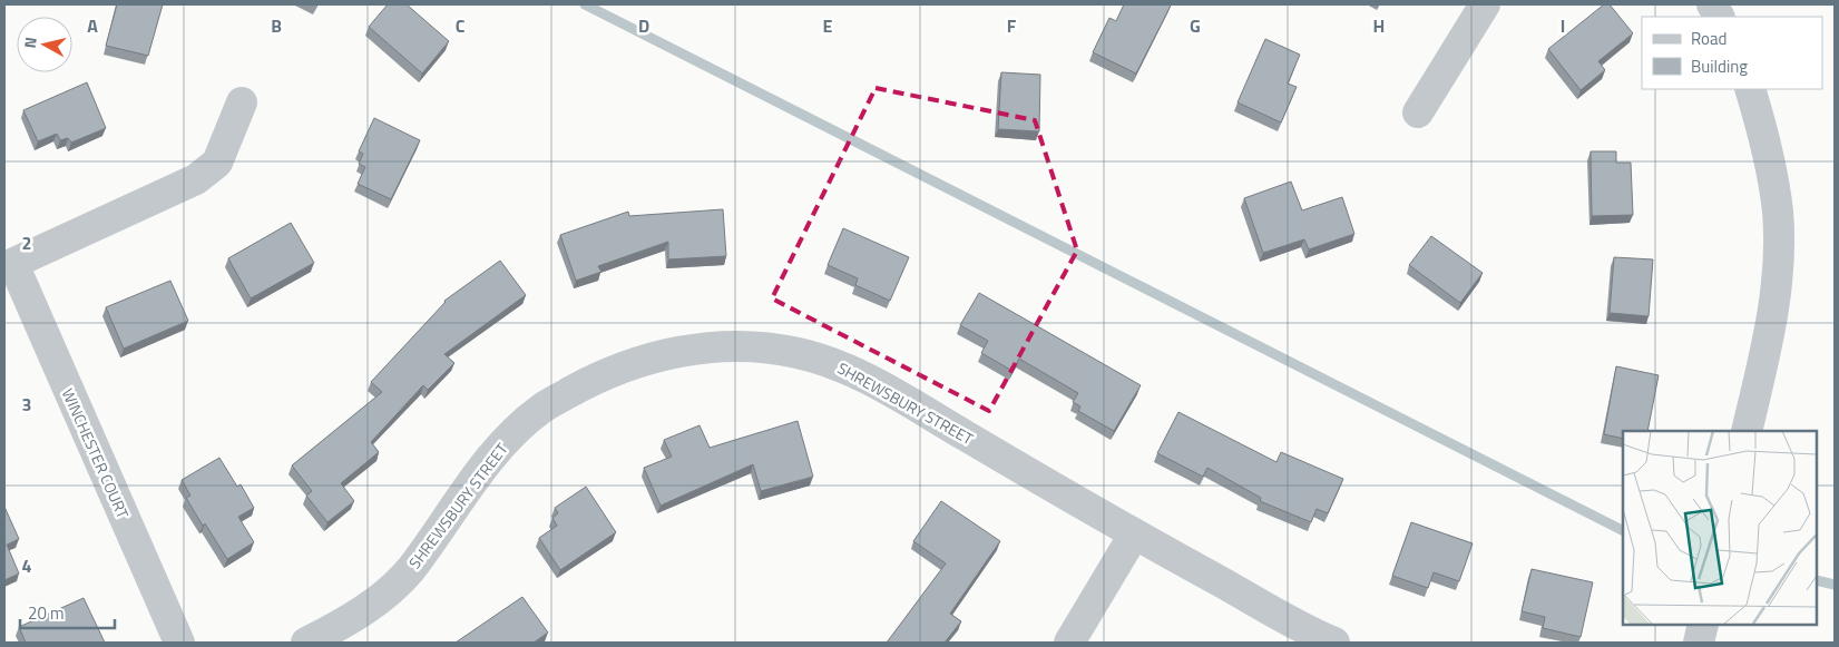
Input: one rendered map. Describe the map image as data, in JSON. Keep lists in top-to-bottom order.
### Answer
{
  "streets": {
    "street": ["SHREWSBURY STREET", "WINCHESTER COURT"]
  },
  "legend": ["Road", "Building"],
  "scale_bar": "20 m",
  "north": "left",
  "grid": {
    "columns": [
      "A",
      "B",
      "C",
      "D",
      "E",
      "F",
      "G",
      "H",
      "I"
    ],
    "rows": ["2", "3", "4"]
  }
}
